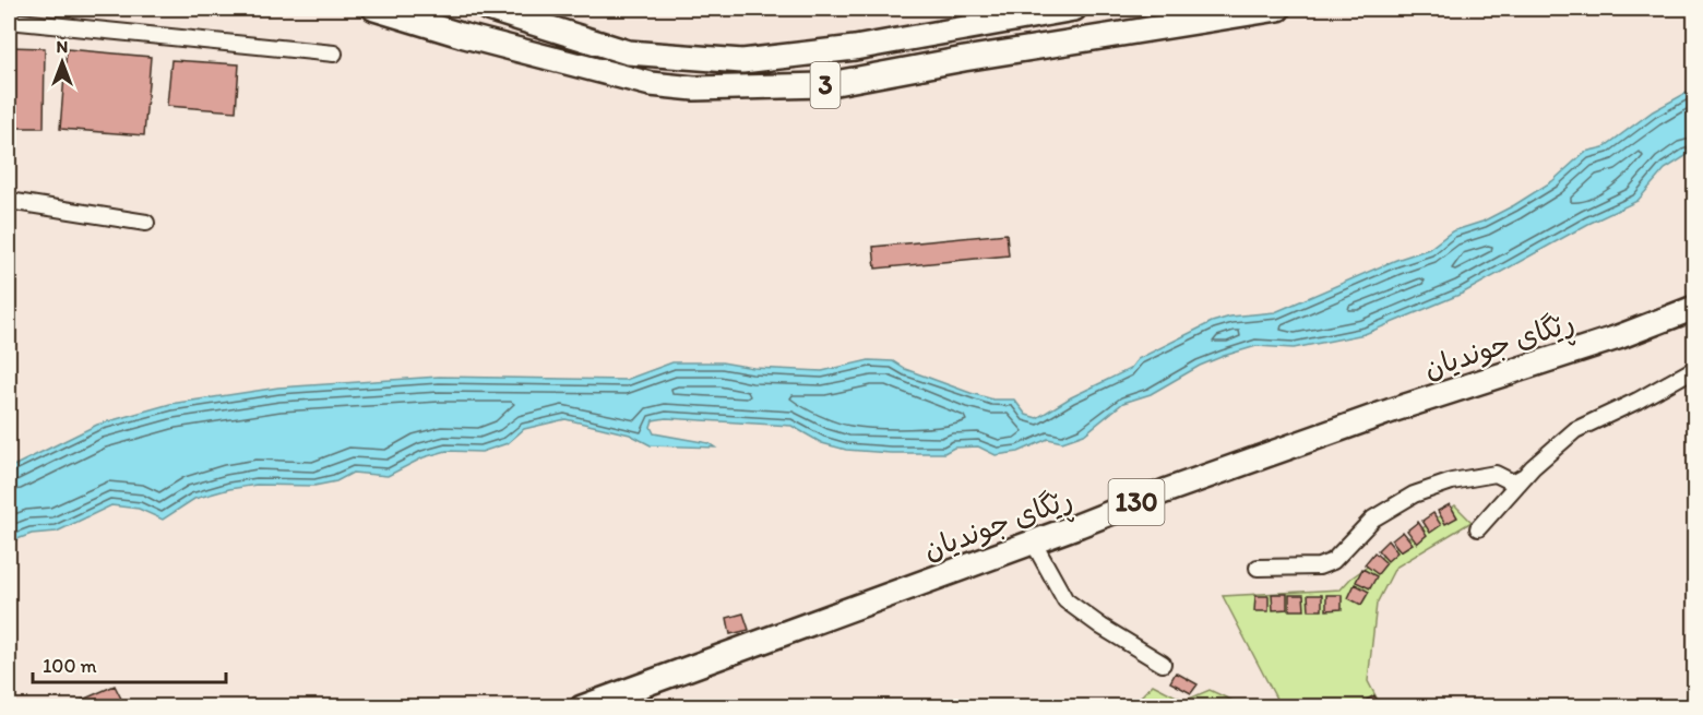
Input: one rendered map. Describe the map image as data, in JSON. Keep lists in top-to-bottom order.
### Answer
{
  "streets": {
    "main road": ["3", "ڕێگای جوندیان", "130"]
  },
  "scale_bar": "100 m",
  "north": "top"
}
